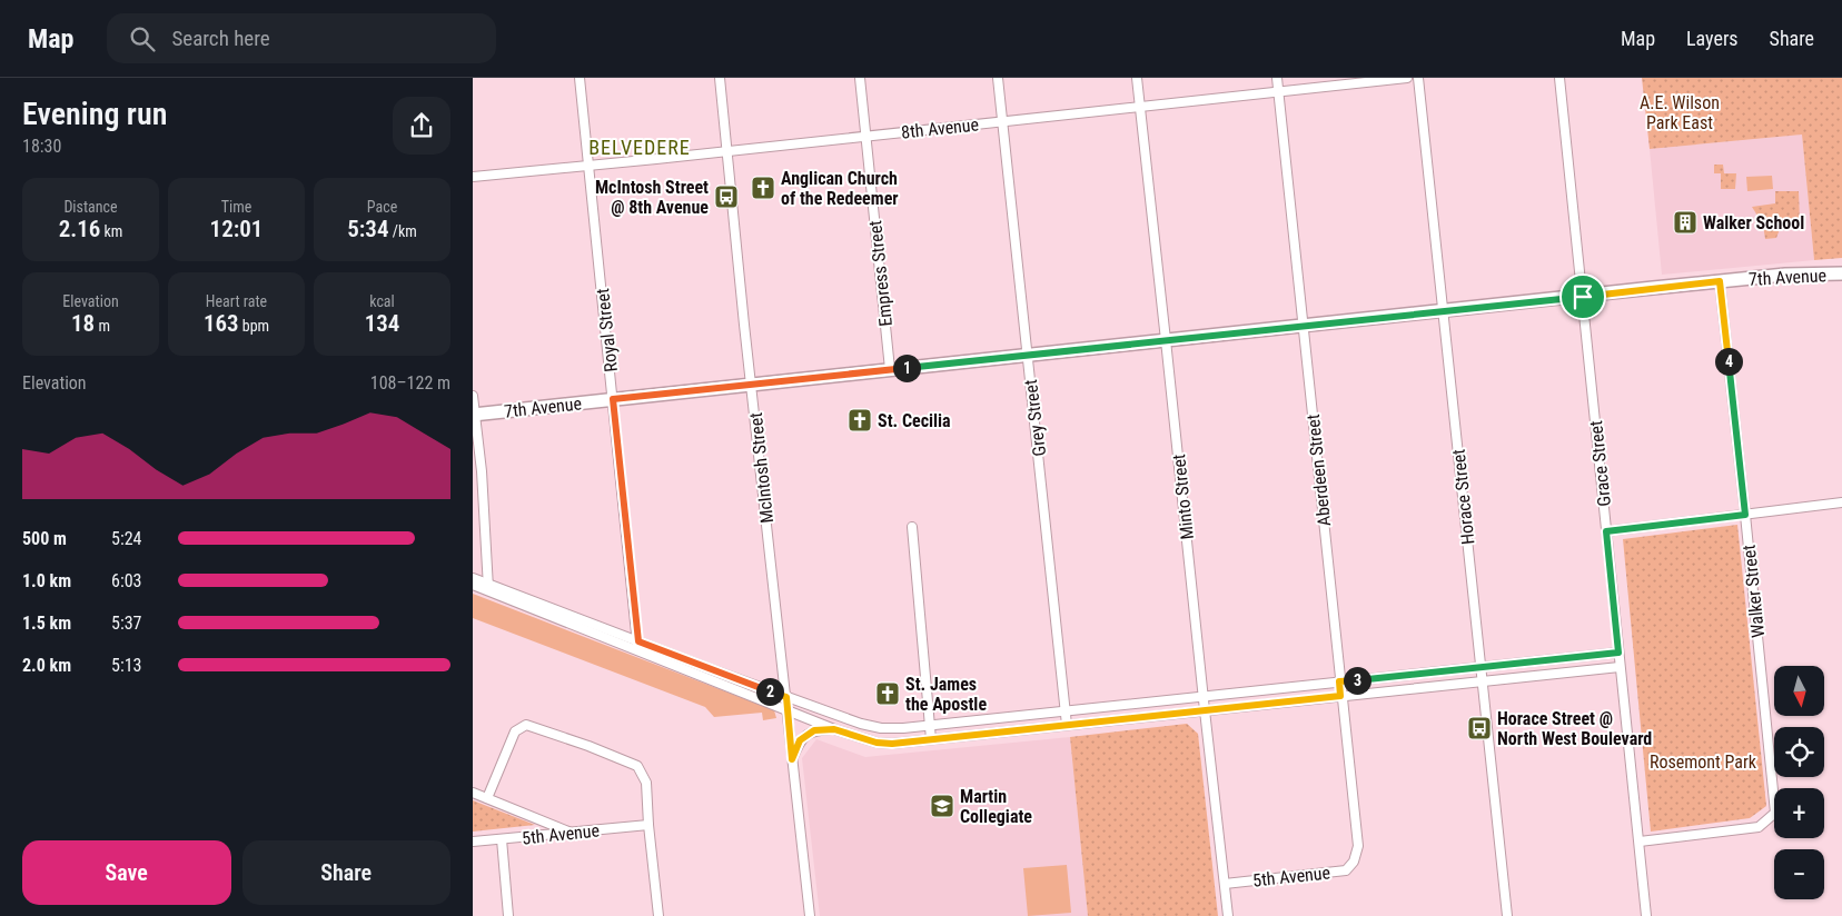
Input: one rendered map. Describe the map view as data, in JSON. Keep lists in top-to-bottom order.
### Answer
{
  "streets": {
    "street": [
      "8th Avenue",
      "Empress Street",
      "7th Avenue",
      "Royal Street",
      "Grey Street",
      "Grace Street",
      "McIntosh Street",
      "Aberdeen Street",
      "Minto Street",
      "Horace Street",
      "Walker Street",
      "5th Avenue"
    ]
  },
  "crossings": [
    ["8th Avenue", "Empress Street"],
    ["8th Avenue", "Royal Street"],
    ["8th Avenue", "Grey Street"],
    ["8th Avenue", "McIntosh Street"],
    ["8th Avenue", "Aberdeen Street"],
    ["8th Avenue", "Minto Street"],
    ["Empress Street", "7th Avenue"],
    ["7th Avenue", "Royal Street"],
    ["7th Avenue", "Grey Street"],
    ["7th Avenue", "Grace Street"],
    ["7th Avenue", "McIntosh Street"],
    ["7th Avenue", "Aberdeen Street"],
    ["7th Avenue", "Minto Street"],
    ["7th Avenue", "Horace Street"],
    ["7th Avenue", "Walker Street"],
    ["Grace Street", "Walker Street"],
    ["Aberdeen Street", "5th Avenue"],
    ["Minto Street", "5th Avenue"]
  ],
  "districts": ["BELVEDERE"],
  "parks": ["A.E. Wilson Park East", "Rosemont Park"],
  "places": {
    "church": ["Anglican Church of the Redeemer", "St. Cecilia", "St. James the Apostle"],
    "bus stop": ["McIntosh Street @ 8th Avenue", "Horace Street @ North West Boulevard"],
    "building": ["Walker School"],
    "school or university": ["Martin Collegiate"]
  },
  "north": "bottom",
  "page": {
    "header": "Map",
    "search": "Search here",
    "nav": ["Map", "Layers", "Share"],
    "heading": ["Evening run", "18:30"],
    "stats": [
      ["Distance", "2.16 km"],
      ["Time", "12:01"],
      ["Pace", "5:34 /km"],
      ["Elevation", "18 m"],
      ["Heart rate", "163 bpm"],
      ["kcal", "134"]
    ],
    "pins": [
      "4",
      "1",
      "3",
      "2"
    ],
    "chart": ["Elevation", "108–122 m"],
    "list": [
      {
        "name": "500 m",
        "note": "5:24"
      },
      {
        "name": "1.0 km",
        "note": "6:03"
      },
      {
        "name": "1.5 km",
        "note": "5:37"
      },
      {
        "name": "2.0 km",
        "note": "5:13"
      }
    ],
    "map_buttons": ["+", "−"],
    "buttons": ["Save", "Share"]
  }
}
